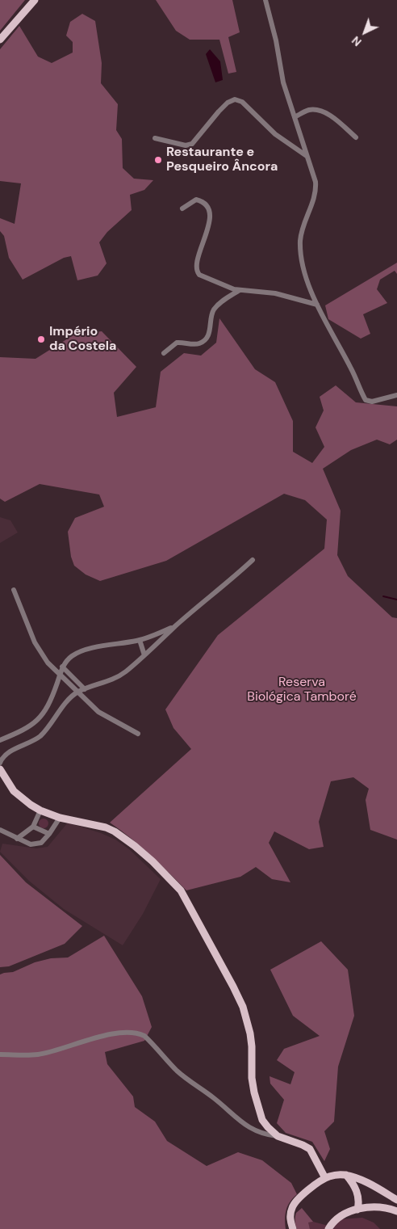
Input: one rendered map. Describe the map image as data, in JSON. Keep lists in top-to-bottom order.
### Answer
{
  "parks": ["Reserva Biológica Tamboré"],
  "places": ["Restaurante e Pesqueiro Âncora", "Império da Costela"],
  "north": "bottom left"
}
